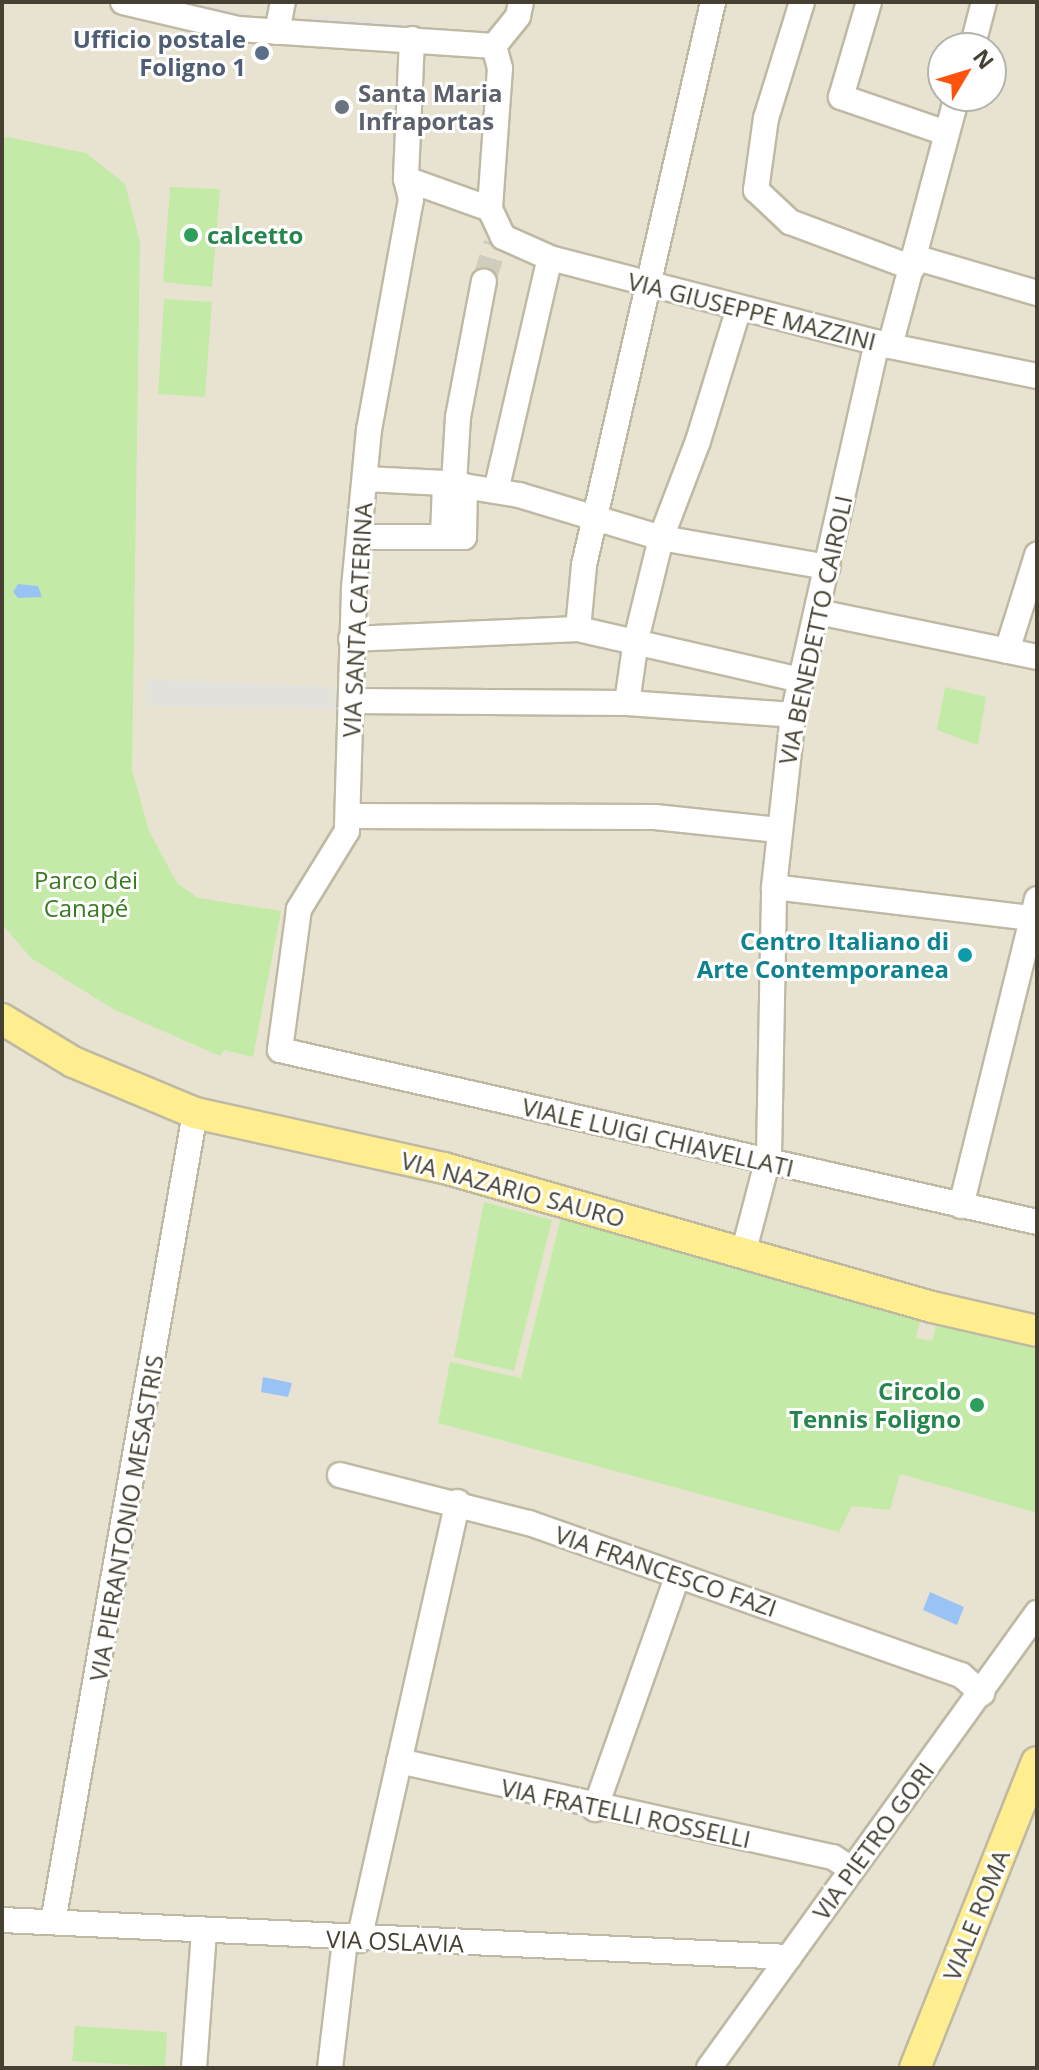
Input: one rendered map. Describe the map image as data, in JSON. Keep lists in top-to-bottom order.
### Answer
{
  "streets": {
    "main road": ["VIA NAZARIO SAURO", "VIALE ROMA"],
    "street": [
      "VIA GIUSEPPE MAZZINI",
      "VIA SANTA CATERINA",
      "VIA BENEDETTO CAIROLI",
      "VIALE LUIGI CHIAVELLATI",
      "VIA PIERANTONIO MESASTRIS",
      "VIA FRANCESCO FAZI",
      "VIA FRATELLI ROSSELLI",
      "VIA PIETRO GORI",
      "VIA OSLAVIA"
    ]
  },
  "crossings": [
    ["VIA GIUSEPPE MAZZINI", "VIA SANTA CATERINA"],
    ["VIA GIUSEPPE MAZZINI", "VIA BENEDETTO CAIROLI"],
    ["VIA SANTA CATERINA", "VIALE LUIGI CHIAVELLATI"],
    ["VIA BENEDETTO CAIROLI", "VIALE LUIGI CHIAVELLATI"],
    ["VIA BENEDETTO CAIROLI", "VIA NAZARIO SAURO"],
    ["VIA NAZARIO SAURO", "VIA PIERANTONIO MESASTRIS"],
    ["VIA PIERANTONIO MESASTRIS", "VIA OSLAVIA"],
    ["VIA FRANCESCO FAZI", "VIA PIETRO GORI"],
    ["VIA FRATELLI ROSSELLI", "VIA PIETRO GORI"],
    ["VIA PIETRO GORI", "VIA OSLAVIA"]
  ],
  "parks": ["Parco dei Canapé"],
  "places": [
    "Ufficio postale Foligno 1",
    "Santa Maria Infraportas",
    "calcetto",
    "Centro Italiano di Arte Contemporanea",
    "Circolo Tennis Foligno"
  ],
  "north": "top right"
}
